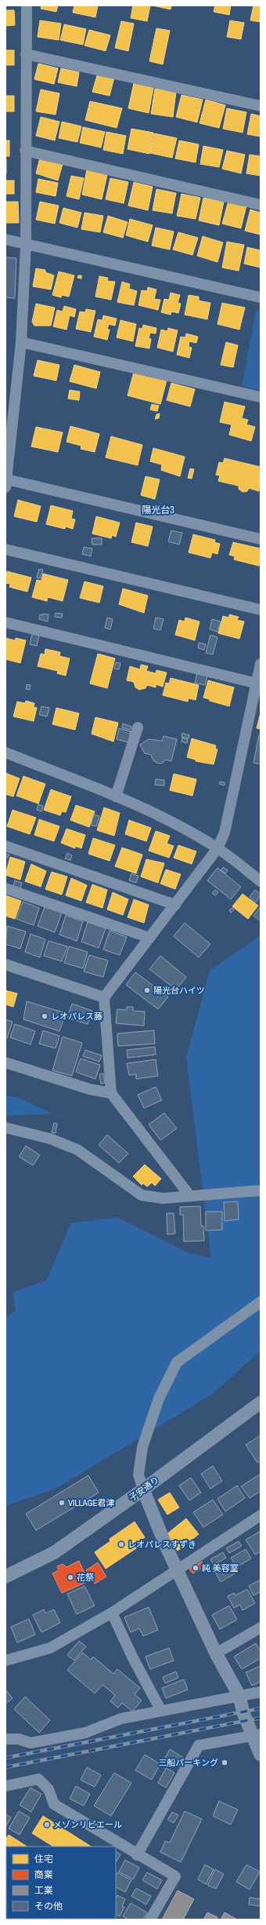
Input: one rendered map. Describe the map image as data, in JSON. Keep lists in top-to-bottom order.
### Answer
{
  "streets": {
    "street": ["子安通り"]
  },
  "districts": ["陽光台3"],
  "places": [
    "陽光台ハイツ",
    "レオパレス藤",
    "VILLAGE君津",
    "レオパレスすずき",
    "純 美容室",
    "花祭",
    "三船パーキング",
    "メゾンリビエール"
  ],
  "legend": [
    "住宅",
    "商業",
    "工業",
    "その他"
  ]
}
